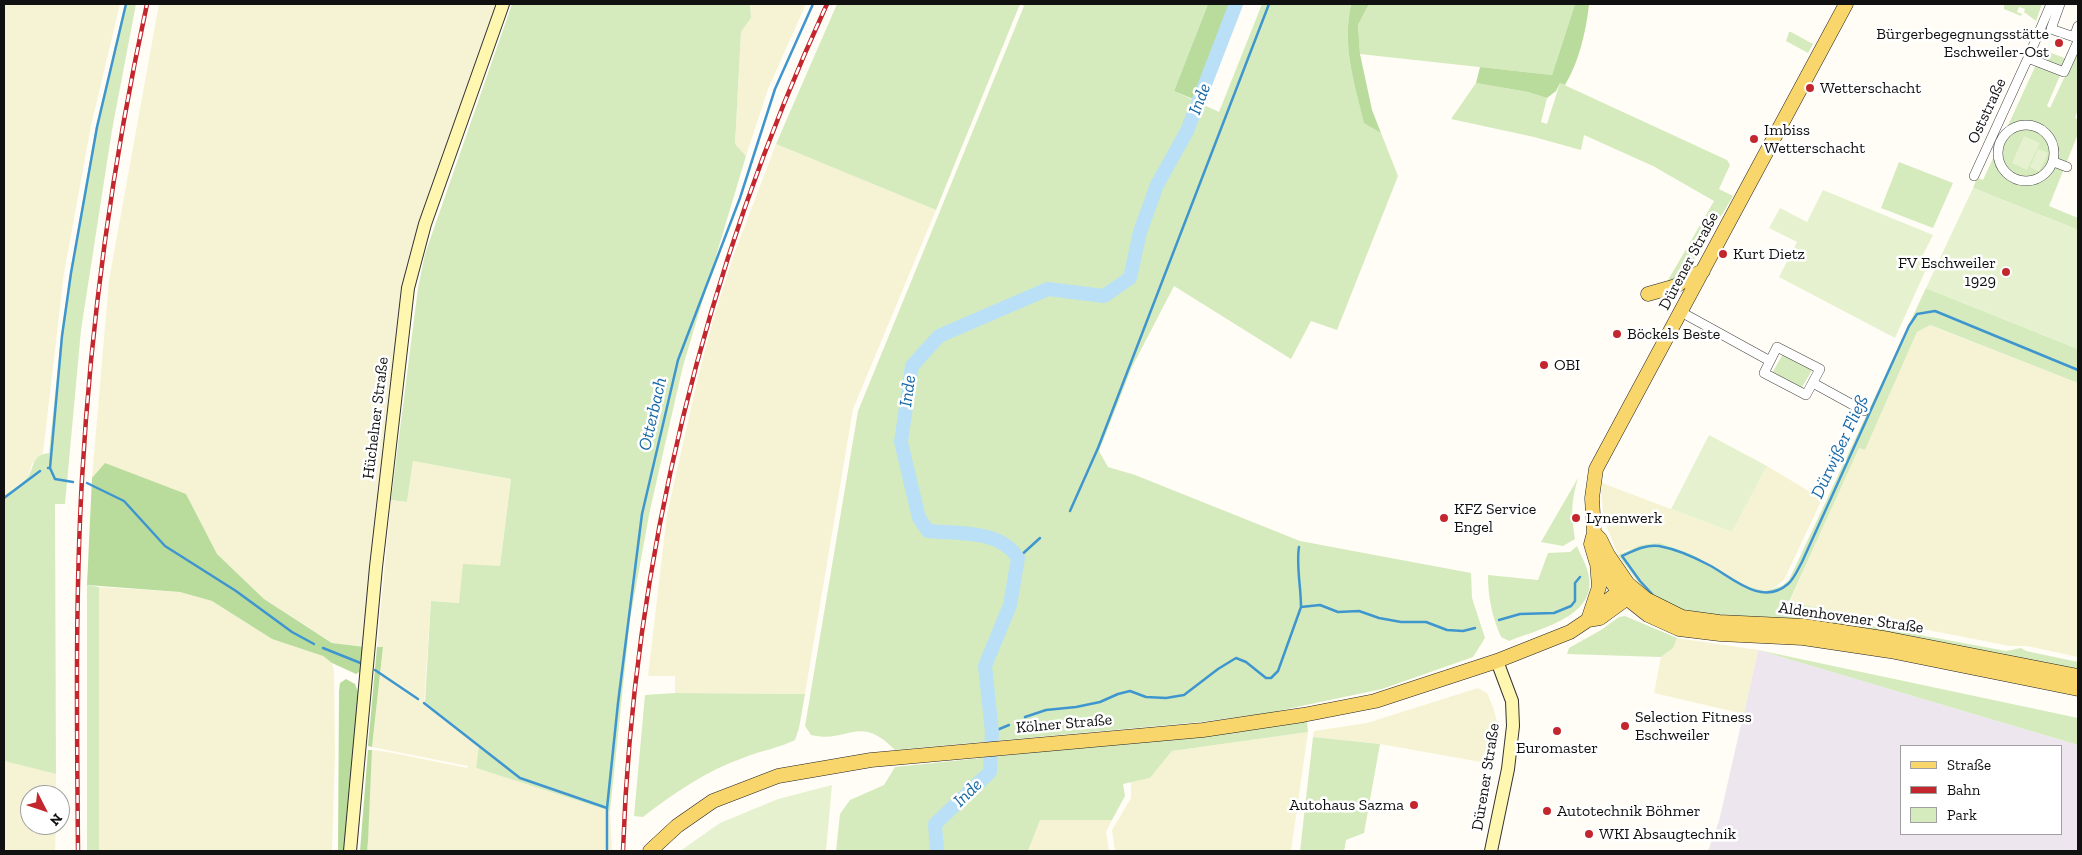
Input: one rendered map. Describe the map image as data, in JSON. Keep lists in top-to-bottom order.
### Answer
{
  "streets": {
    "main road": ["Dürener Straße", "Aldenhovener Straße", "Kölner Straße"],
    "street": ["Oststraße", "Hüchelner Straße"]
  },
  "crossings": [
    ["Dürener Straße", "Aldenhovener Straße"],
    ["Dürener Straße", "Kölner Straße"]
  ],
  "water": ["Inde", "Otterbach", "Dürwißer Fließ"],
  "places": [
    "Bürgerbegegnungsstätte Eschweiler-Ost",
    "Wetterschacht",
    "Imbiss Wetterschacht",
    "Kurt Dietz",
    "FV Eschweiler 1929",
    "Böckels Beste",
    "OBI",
    "KFZ Service Engel",
    "Lynenwerk",
    "Selection Fitness Eschweiler",
    "Euromaster",
    "Autohaus Sazma",
    "Autotechnik Böhmer",
    "WKI Absaugtechnik"
  ],
  "legend": ["Straße", "Bahn", "Park"],
  "north": "bottom right"
}
